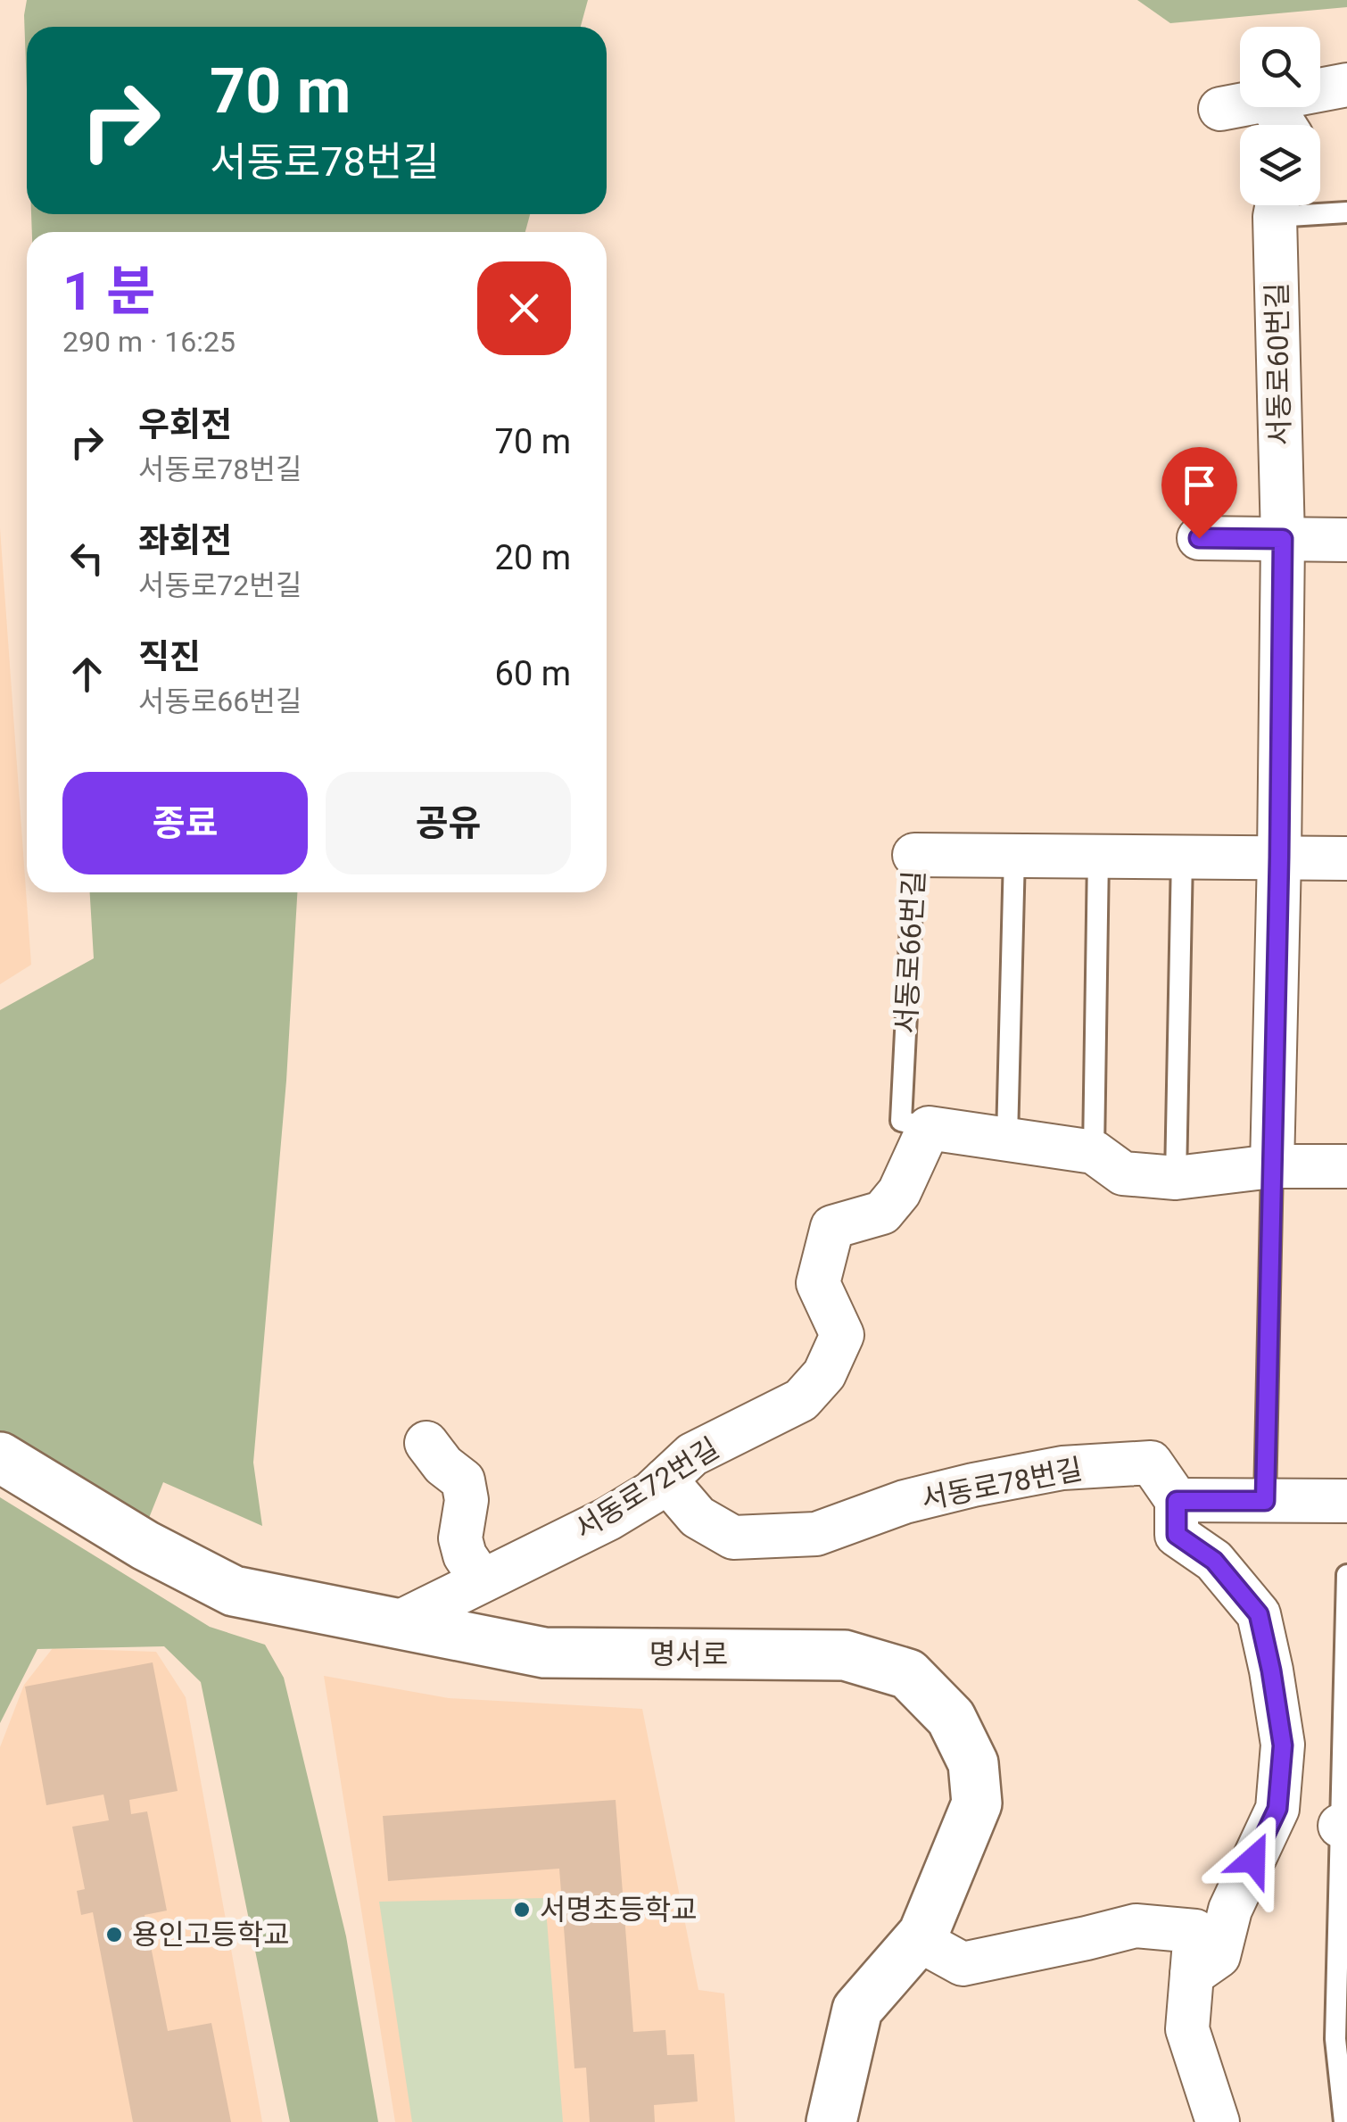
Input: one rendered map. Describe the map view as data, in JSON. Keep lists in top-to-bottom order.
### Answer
{
  "streets": {
    "street": [
      "서동로60번길",
      "서동로66번길",
      "서동로78번길",
      "서동로72번길",
      "명서로"
    ]
  },
  "crossings": [
    ["서동로60번길", "서동로66번길"],
    ["서동로66번길", "서동로72번길"],
    ["서동로78번길", "서동로72번길"],
    ["서동로72번길", "명서로"]
  ],
  "places": ["서명초등학교", "용인고등학교"],
  "page": {
    "turn": ["70 m", "서동로78번길"],
    "heading": ["1 분", "290 m · 16:25"],
    "list": [
      {
        "name": "우회전",
        "note": "서동로78번길",
        "value": "70 m"
      },
      {
        "name": "좌회전",
        "note": "서동로72번길",
        "value": "20 m"
      },
      {
        "name": "직진",
        "note": "서동로66번길",
        "value": "60 m"
      }
    ],
    "buttons": ["종료", "공유"]
  }
}
